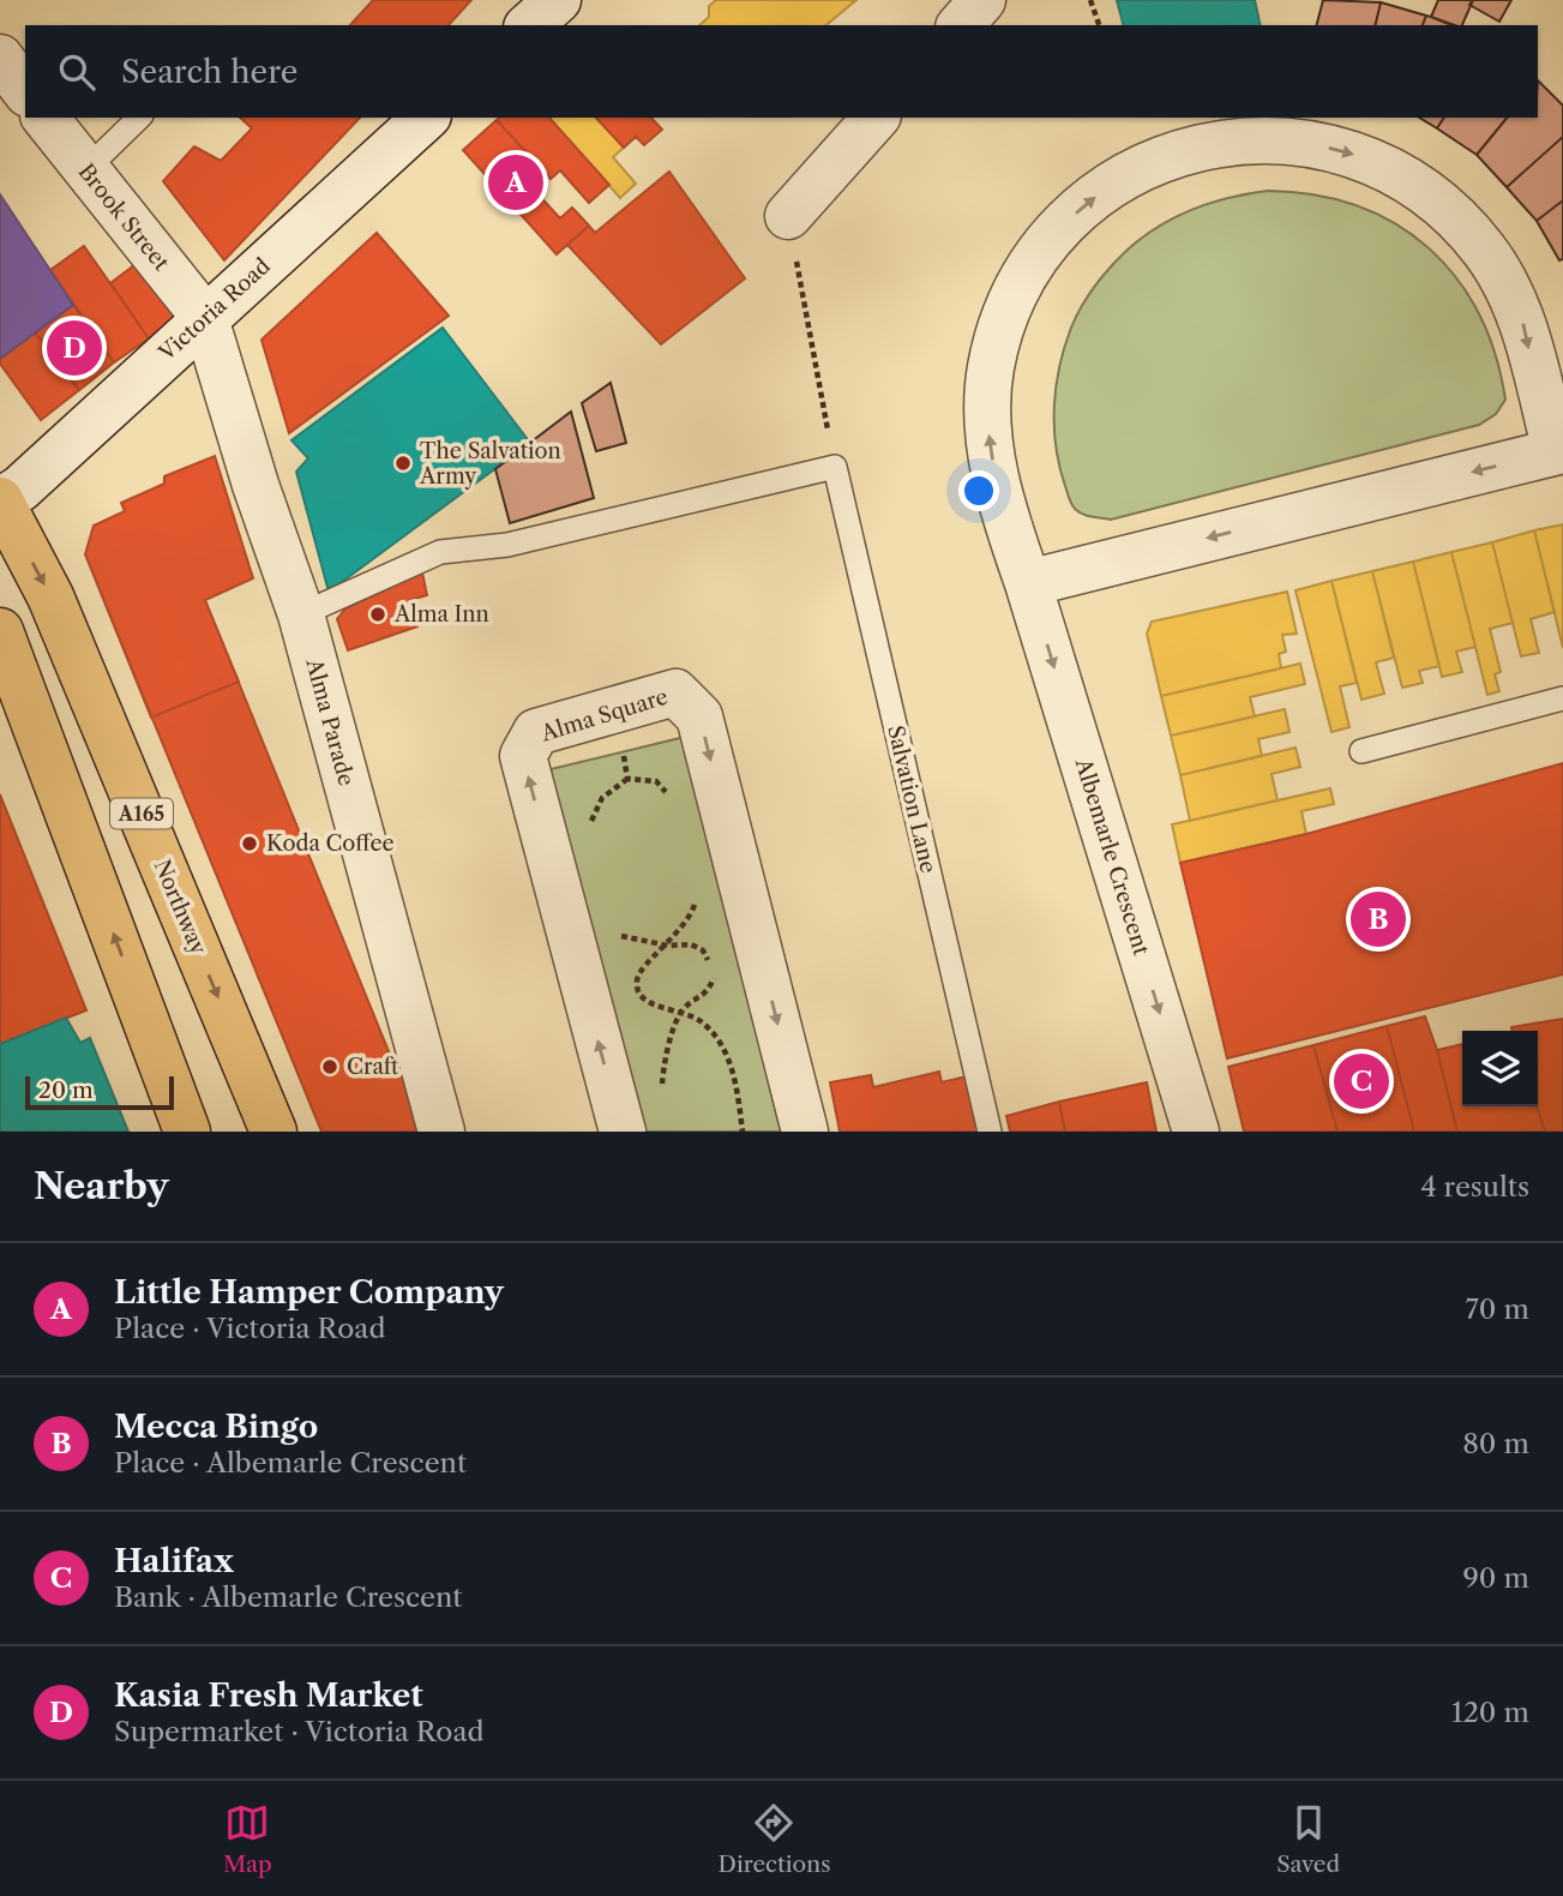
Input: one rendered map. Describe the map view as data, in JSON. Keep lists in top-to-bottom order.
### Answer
{
  "streets": {
    "main road": ["A165", "Northway"],
    "street": [
      "Brook Street",
      "Victoria Road",
      "Alma Square",
      "Alma Parade",
      "Albemarle Crescent"
    ],
    "lane": ["Salvation Lane"]
  },
  "crossings": [
    ["Brook Street", "Victoria Road"],
    ["Brook Street", "Alma Parade"],
    ["Victoria Road", "Alma Parade"],
    ["Victoria Road", "Northway"]
  ],
  "places": [
    "The Salvation Army",
    "Alma Inn",
    "Koda Coffee",
    "Craft"
  ],
  "scale_bar": "20 m",
  "page": {
    "search": "Search here",
    "pins": [
      "A",
      "D",
      "B",
      "C"
    ],
    "scale": "20 m",
    "heading": ["Nearby", "4 results"],
    "list": [
      {
        "mark": "A",
        "name": "Little Hamper Company",
        "note": "Place · Victoria Road",
        "value": "70 m"
      },
      {
        "mark": "B",
        "name": "Mecca Bingo",
        "note": "Place · Albemarle Crescent",
        "value": "80 m"
      },
      {
        "mark": "C",
        "name": "Halifax",
        "note": "Bank · Albemarle Crescent",
        "value": "90 m"
      },
      {
        "mark": "D",
        "name": "Kasia Fresh Market",
        "note": "Supermarket · Victoria Road",
        "value": "120 m"
      }
    ],
    "nav": ["Map", "Directions", "Saved"]
  }
}
